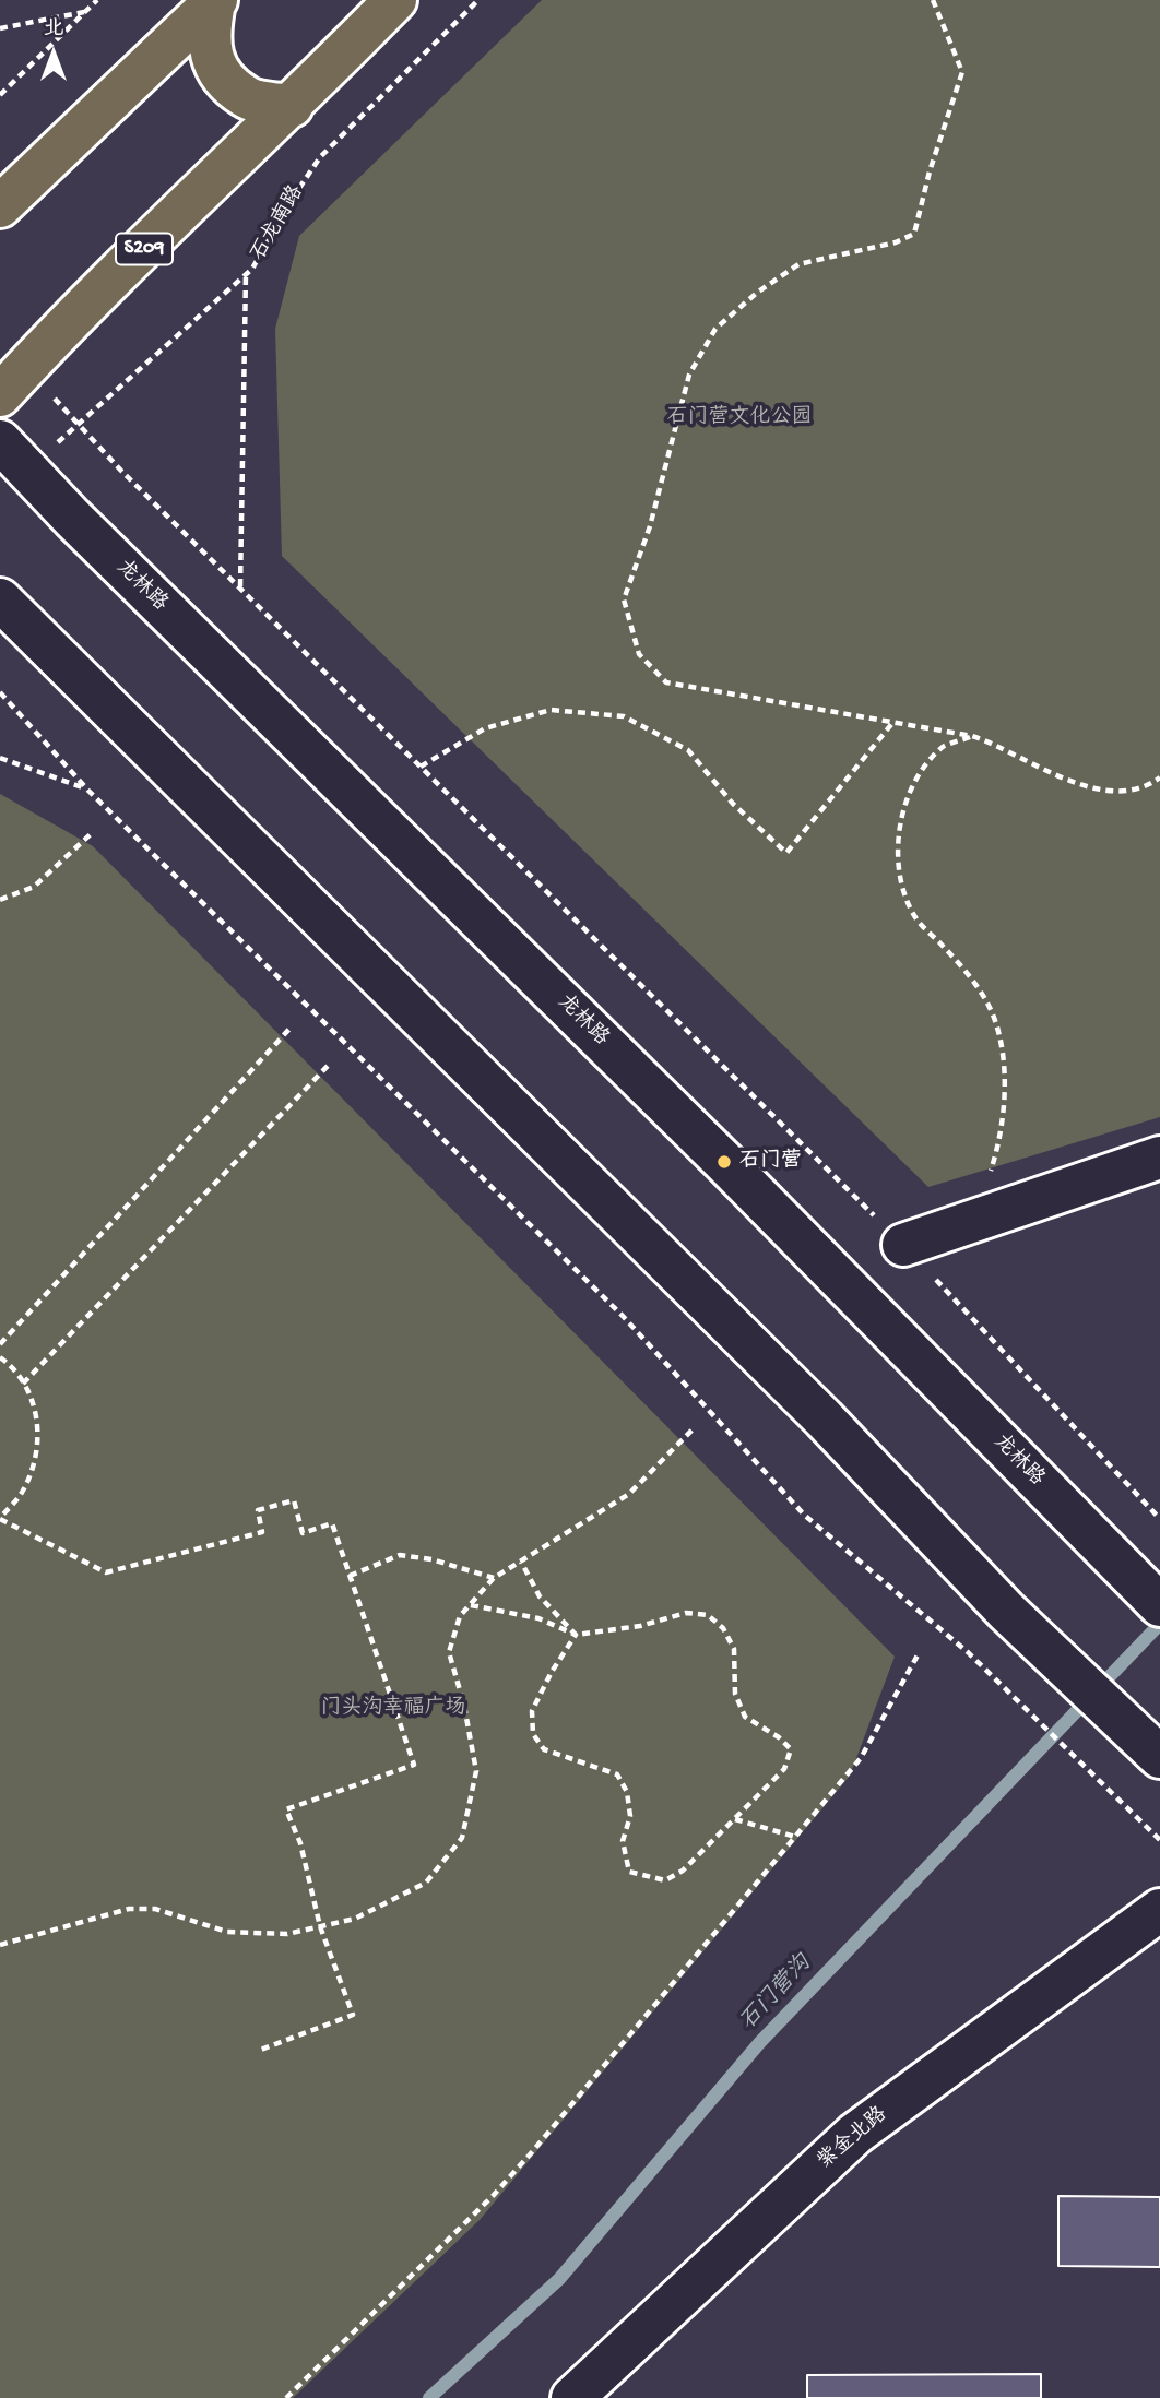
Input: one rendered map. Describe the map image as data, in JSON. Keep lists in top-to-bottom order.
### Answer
{
  "streets": {
    "main road": ["S209", "龙林路", "紫金北路"],
    "path": ["石龙南路"]
  },
  "crossings": [
    ["石龙南路", "龙林路"]
  ],
  "water": ["石门营沟"],
  "parks": ["石门营文化公园", "门头沟幸福广场"],
  "places": ["石门营"],
  "north": "top"
}
